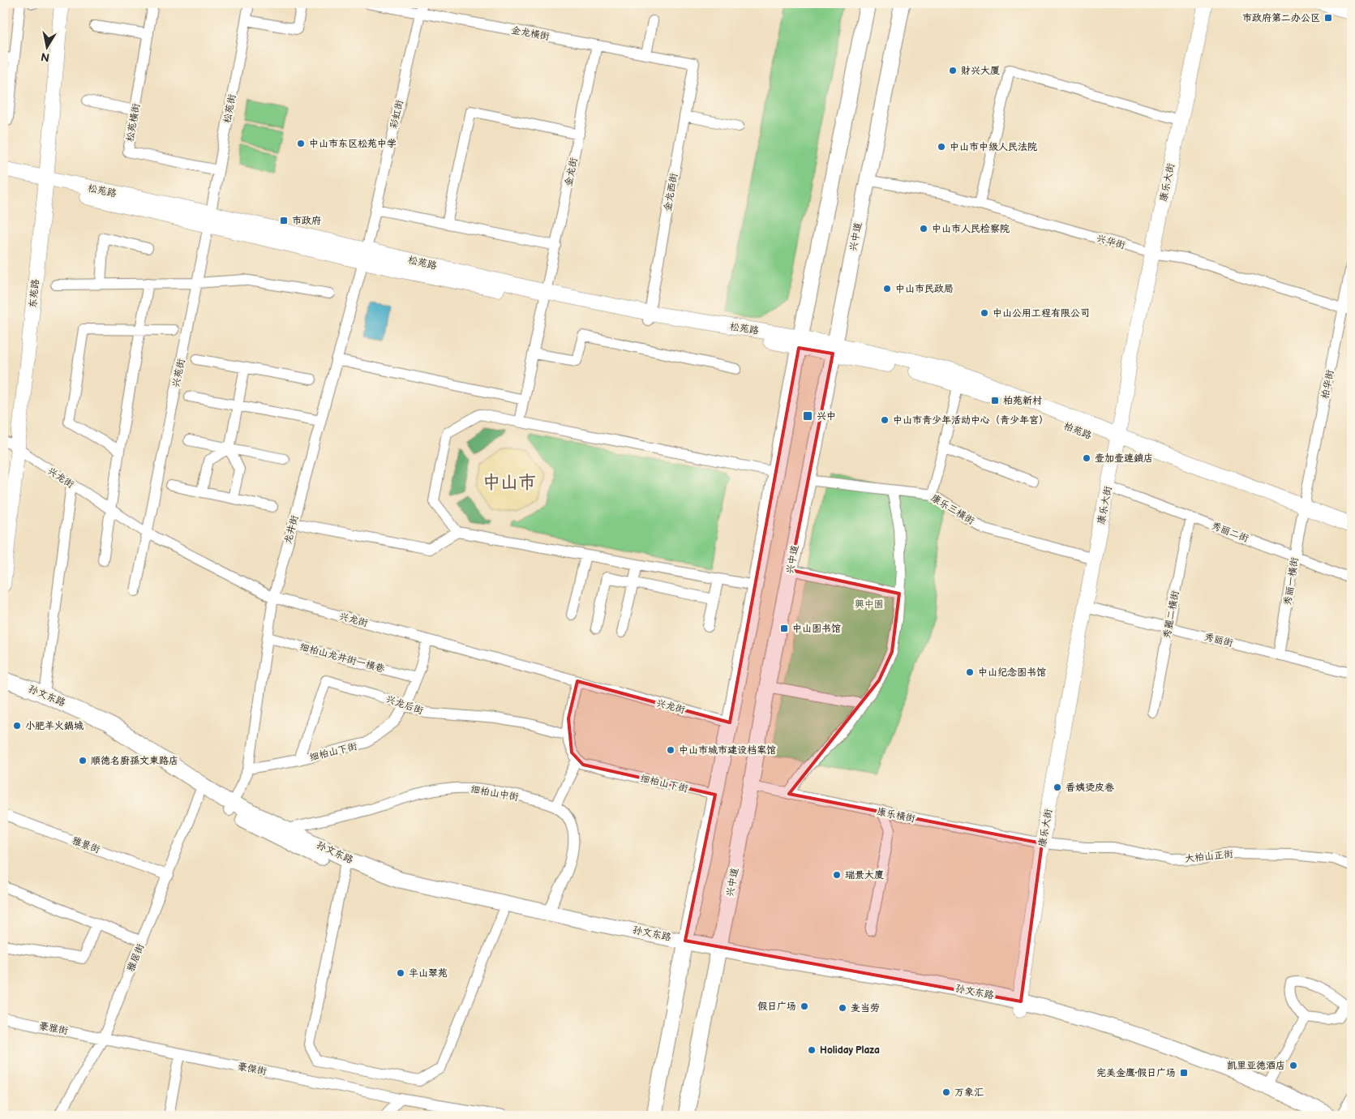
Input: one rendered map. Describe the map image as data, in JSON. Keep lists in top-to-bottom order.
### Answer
{
  "streets": {
    "main road": ["兴中道", "孙文东路"],
    "street": [
      "金龙横街",
      "松苑街",
      "彩虹街",
      "松苑横街",
      "金龙街",
      "康乐大街",
      "松苑路",
      "金龙西街",
      "兴华街",
      "东苑路",
      "兴苑街",
      "柏华街",
      "柏苑路",
      "兴龙街",
      "康乐三横街",
      "龙井街",
      "秀丽二街",
      "秀丽一横街",
      "秀麗二橫街",
      "秀丽街",
      "细柏山龙井街一横巷",
      "兴龙后街",
      "细柏山下街",
      "细柏山中街",
      "康乐横街",
      "雅景街",
      "大柏山正街",
      "雅居街",
      "豪雅街",
      "豪傑街"
    ]
  },
  "crossings": [
    ["金龙横街", "彩虹街"],
    ["金龙横街", "金龙街"],
    ["金龙横街", "金龙西街"],
    ["松苑街", "松苑横街"],
    ["松苑街", "松苑路"],
    ["松苑街", "兴苑街"],
    ["彩虹街", "松苑路"],
    ["彩虹街", "龙井街"],
    ["金龙街", "松苑路"],
    ["康乐大街", "兴华街"],
    ["康乐大街", "柏苑路"],
    ["康乐大街", "康乐三横街"],
    ["康乐大街", "秀丽二街"],
    ["康乐大街", "秀丽街"],
    ["康乐大街", "孙文东路"],
    ["康乐大街", "康乐横街"],
    ["康乐大街", "大柏山正街"],
    ["松苑路", "金龙西街"],
    ["松苑路", "东苑路"],
    ["松苑路", "兴苑街"],
    ["松苑路", "柏苑路"],
    ["松苑路", "龙井街"],
    ["兴中道", "兴华街"],
    ["兴中道", "柏苑路"],
    ["兴中道", "康乐三横街"],
    ["兴中道", "孙文东路"],
    ["兴中道", "康乐横街"],
    ["兴华街", "柏华街"],
    ["东苑路", "兴龙街"],
    ["兴苑街", "兴龙街"],
    ["柏华街", "柏苑路"],
    ["柏华街", "秀丽一横街"],
    ["柏苑路", "秀丽一横街"],
    ["兴龙街", "龙井街"],
    ["兴龙街", "细柏山下街"],
    ["龙井街", "细柏山龙井街一横巷"],
    ["龙井街", "孙文东路"],
    ["龙井街", "细柏山下街"],
    ["秀丽二街", "秀丽一横街"],
    ["秀丽二街", "秀麗二橫街"],
    ["秀丽一横街", "秀丽街"],
    ["秀麗二橫街", "秀丽街"],
    ["细柏山龙井街一横巷", "细柏山下街"],
    ["孙文东路", "细柏山中街"],
    ["孙文东路", "雅居街"],
    ["兴龙后街", "细柏山下街"],
    ["康乐横街", "大柏山正街"],
    ["雅景街", "雅居街"],
    ["雅居街", "豪雅街"],
    ["雅居街", "豪傑街"],
    ["豪雅街", "豪傑街"]
  ],
  "districts": ["中山市"],
  "parks": ["興中園"],
  "places": {
    "transit": [
      "市政府第二办公区",
      "市政府",
      "柏苑新村",
      "兴中",
      "中山图书馆",
      "完美金鹰·假日广场"
    ],
    "other": [
      "财兴大厦",
      "中山市东区松苑中学",
      "中山市中级人民法院",
      "中山市人民检察院",
      "中山市民政局",
      "中山公用工程有限公司",
      "中山市青少年活动中心（青少年宫）",
      "壹加壹連鎖店",
      "中山纪念图书馆",
      "小肥羊火鍋城",
      "中山市城市建设档案馆",
      "順德名廚孫文東路店",
      "香姨烫皮卷",
      "瑞景大廈",
      "半山翠苑",
      "假日广场",
      "麦当劳",
      "Holiday Plaza",
      "凯里亚德酒店",
      "万象汇"
    ]
  },
  "north": "bottom"
}
